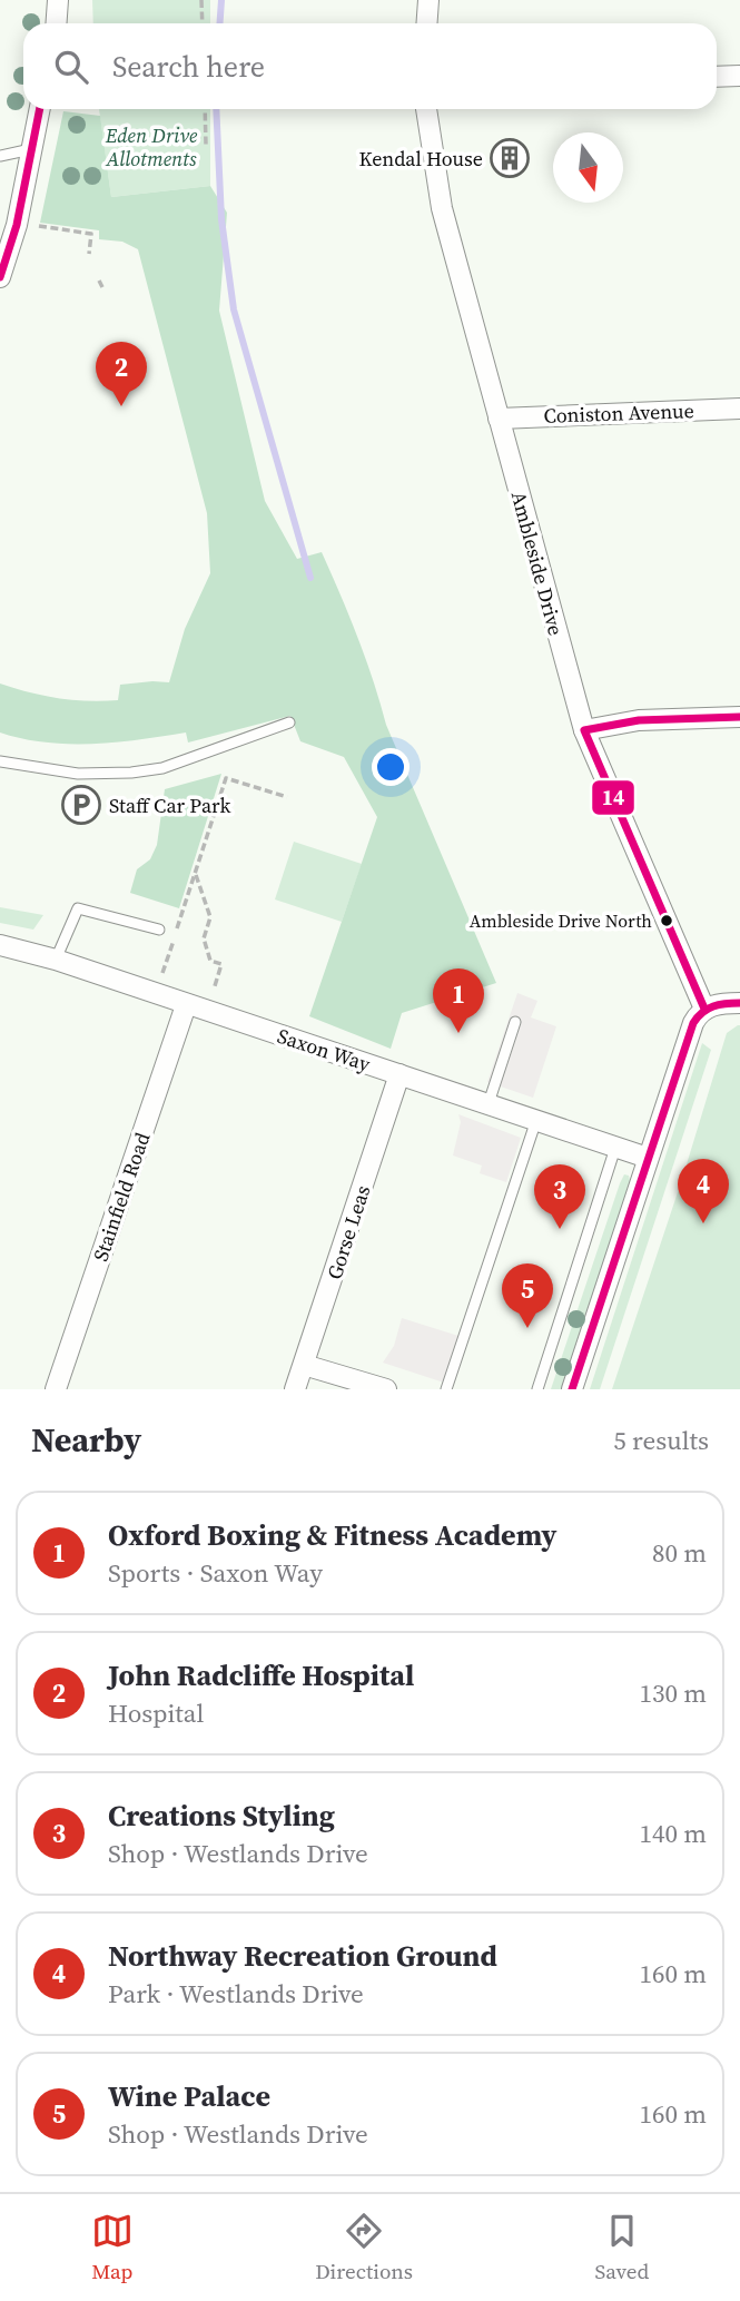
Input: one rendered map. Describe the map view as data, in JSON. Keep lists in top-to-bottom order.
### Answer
{
  "streets": {
    "street": [
      "Coniston Avenue",
      "Ambleside Drive",
      "Saxon Way",
      "Stainfield Road",
      "Gorse Leas"
    ]
  },
  "crossings": [
    ["Coniston Avenue", "Ambleside Drive"],
    ["Saxon Way", "Stainfield Road"],
    ["Saxon Way", "Gorse Leas"]
  ],
  "parks": ["Eden Drive Allotments"],
  "places": {
    "building": ["Kendal House"],
    "parking": ["Staff Car Park"],
    "other": ["Ambleside Drive North"]
  },
  "lines": ["transit line 14"],
  "north": "bottom",
  "page": {
    "search": "Search here",
    "pins": [
      "2",
      "1",
      "4",
      "3",
      "5"
    ],
    "heading": ["Nearby", "5 results"],
    "list": [
      {
        "mark": "1",
        "name": "Oxford Boxing & Fitness Academy",
        "note": "Sports · Saxon Way",
        "value": "80 m"
      },
      {
        "mark": "2",
        "name": "John Radcliffe Hospital",
        "note": "Hospital",
        "value": "130 m"
      },
      {
        "mark": "3",
        "name": "Creations Styling",
        "note": "Shop · Westlands Drive",
        "value": "140 m"
      },
      {
        "mark": "4",
        "name": "Northway Recreation Ground",
        "note": "Park · Westlands Drive",
        "value": "160 m"
      },
      {
        "mark": "5",
        "name": "Wine Palace",
        "note": "Shop · Westlands Drive",
        "value": "160 m"
      }
    ],
    "nav": ["Map", "Directions", "Saved"]
  }
}
